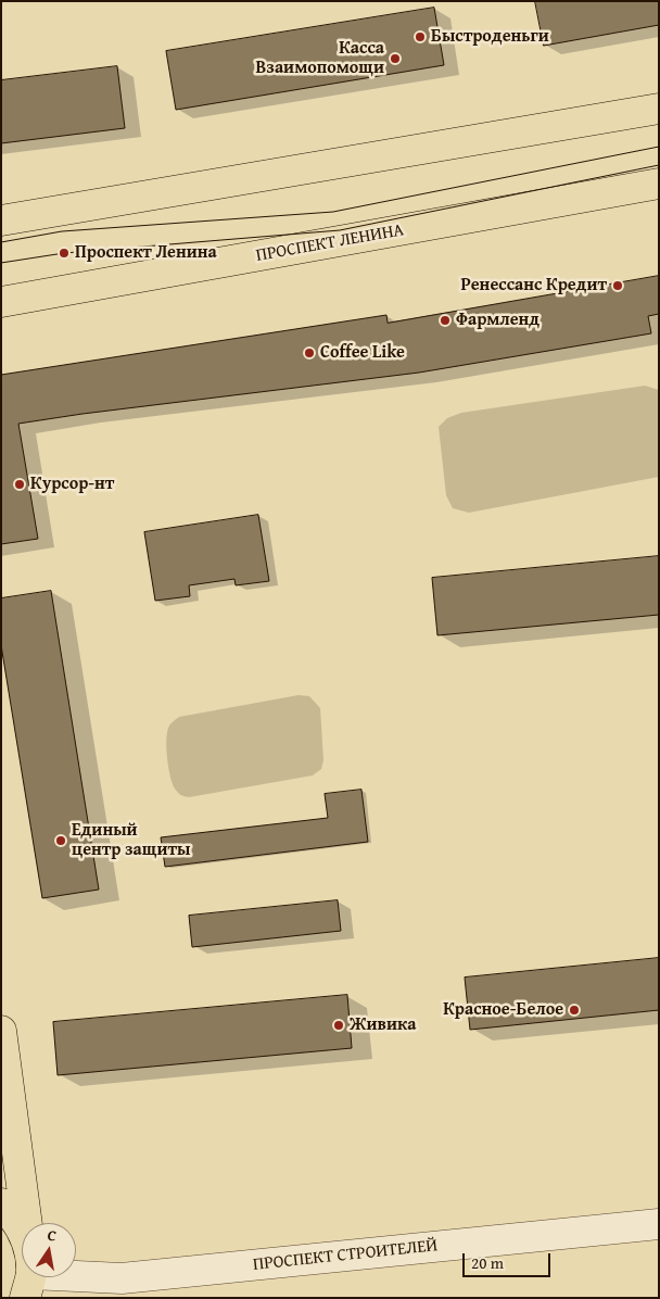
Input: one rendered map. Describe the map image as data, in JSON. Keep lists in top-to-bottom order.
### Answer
{
  "streets": {
    "main road": ["ПРОСПЕКТ ЛЕНИНА"],
    "street": ["ПРОСПЕКТ СТРОИТЕЛЕЙ"]
  },
  "places": [
    "Быстроденьги",
    "Касса Взаимопомощи",
    "Проспект Ленина",
    "Ренессанс Кредит",
    "Фармленд",
    "Coffee Like",
    "Курсор-нт",
    "Единый центр защиты",
    "Красное-Белое",
    "Живика"
  ],
  "scale_bar": "20 m",
  "north": "top"
}
